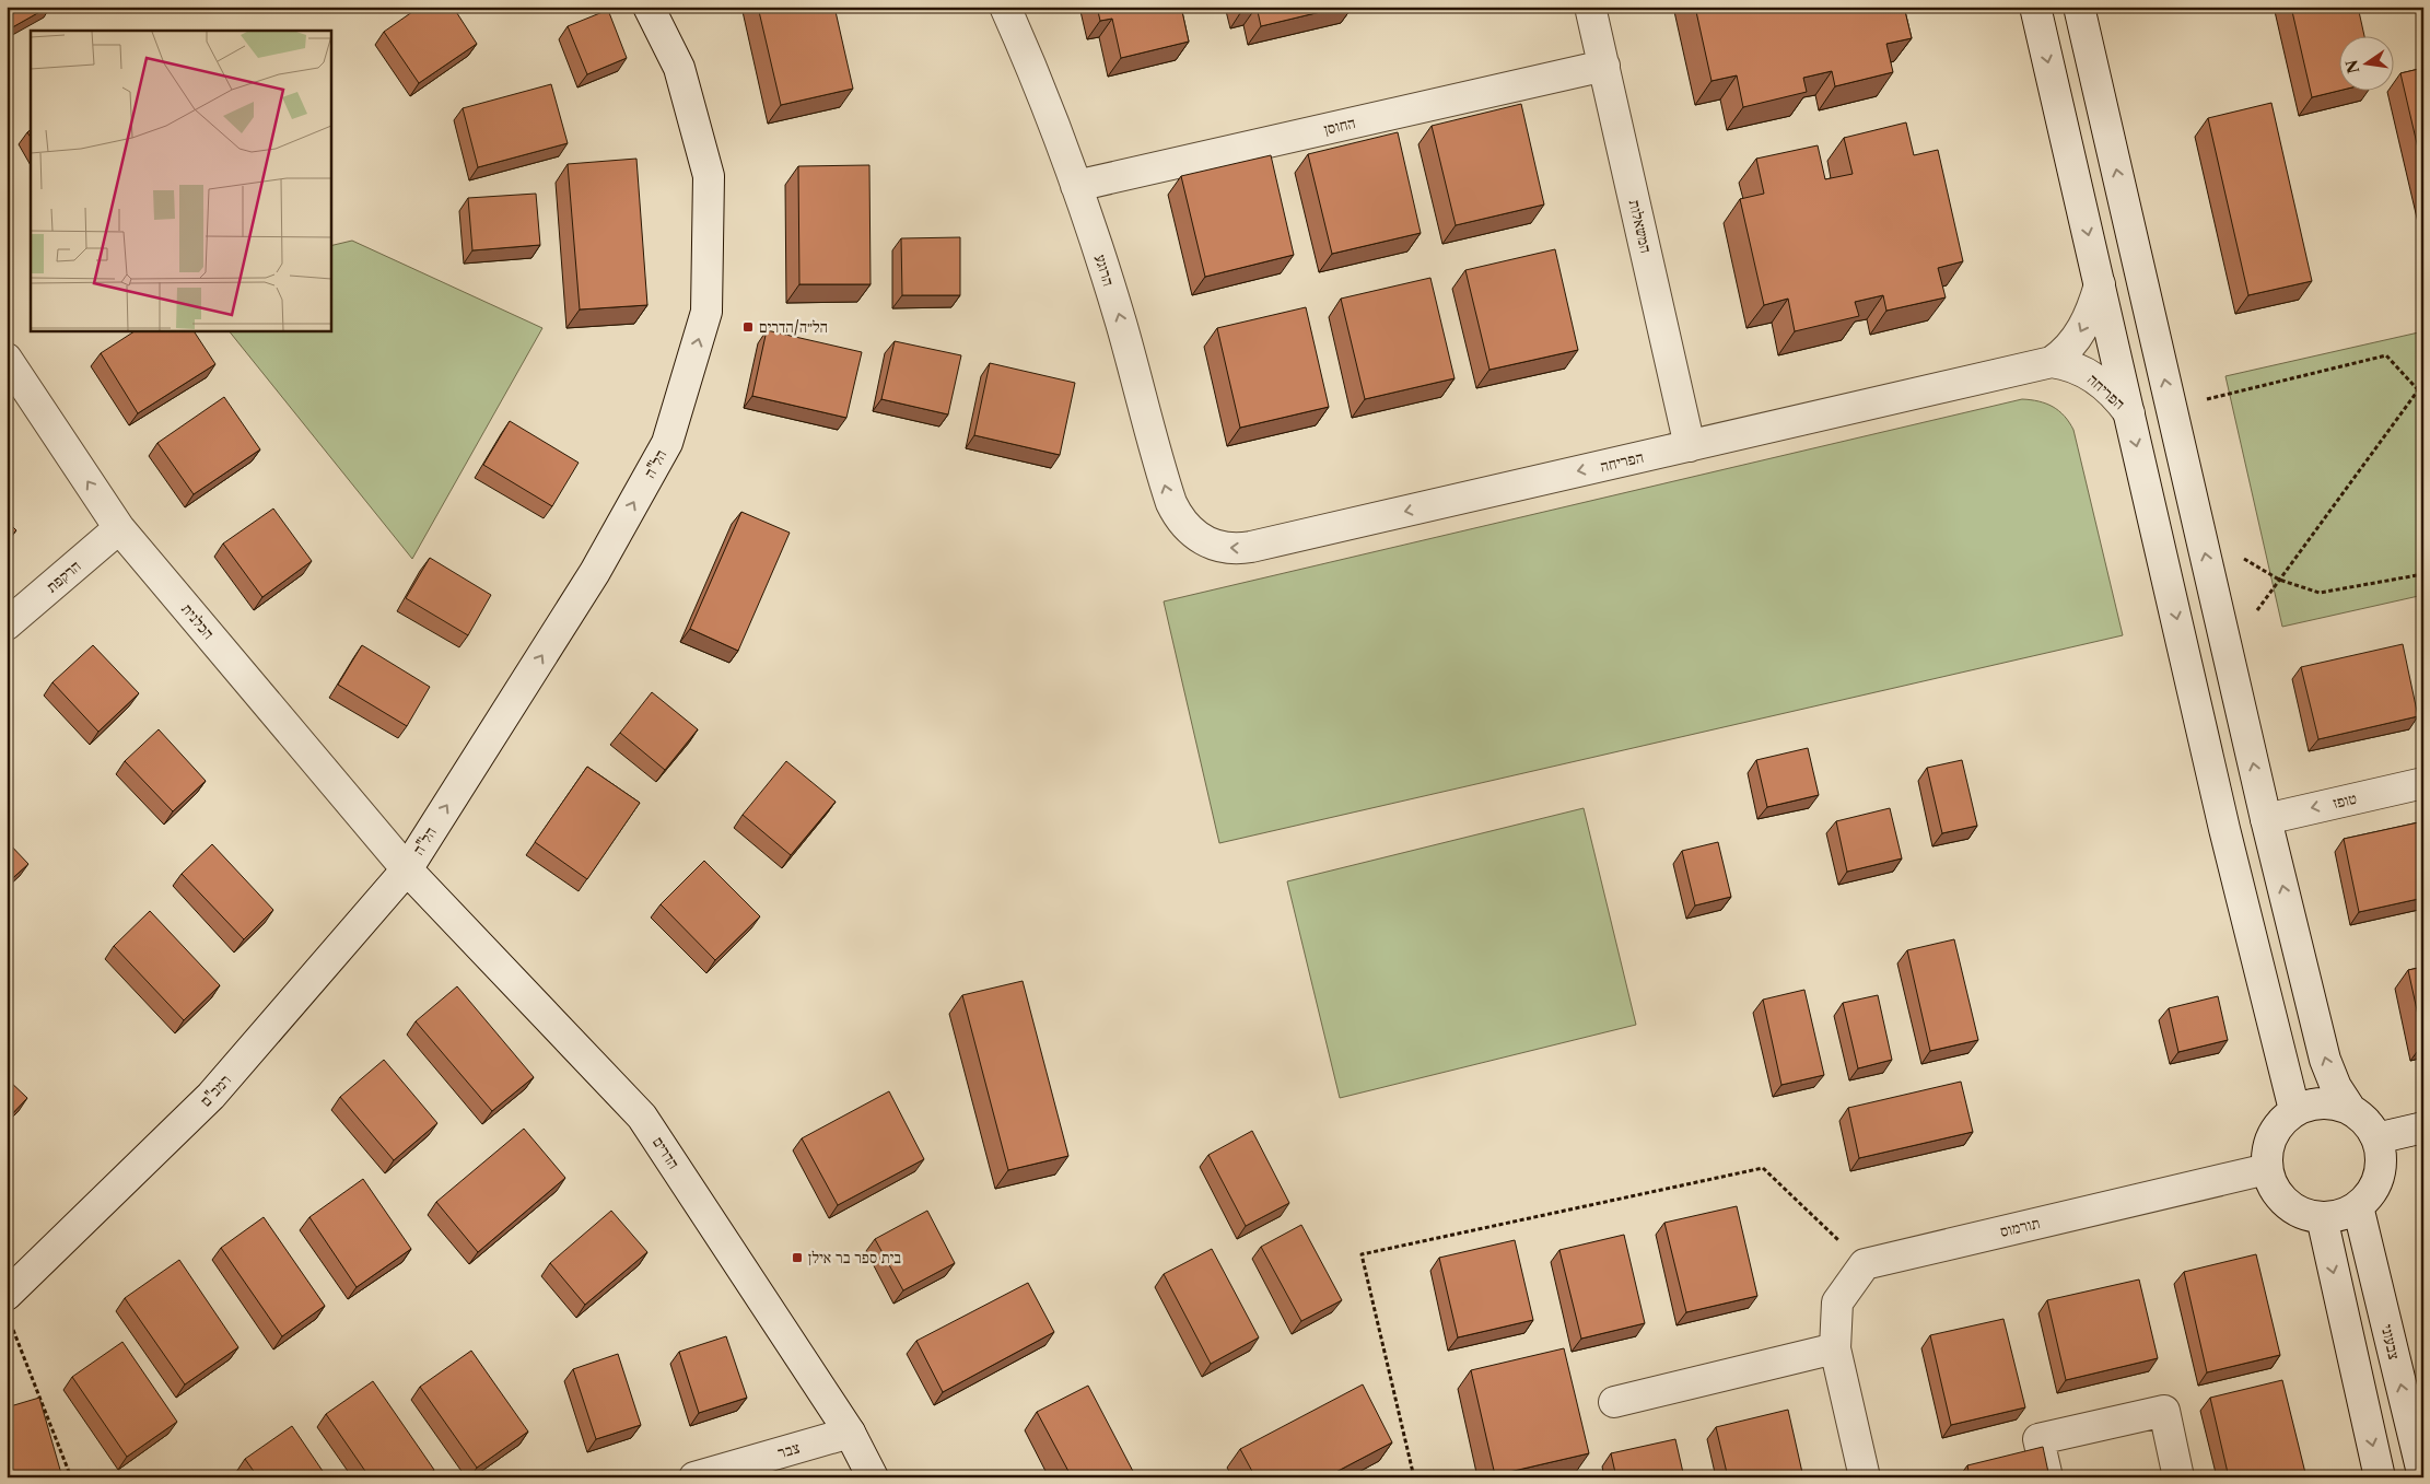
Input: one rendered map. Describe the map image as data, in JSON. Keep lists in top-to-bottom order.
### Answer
{
  "streets": {
    "street": [
      "החוסן",
      "המשאלות",
      "הרוגע",
      "הפריחה",
      "הל\"ה",
      "הרקפת",
      "הכלנית",
      "טופז",
      "רמב\"ם",
      "הדרים",
      "תורמוס",
      "צבעוני",
      "צבר"
    ]
  },
  "crossings": [
    ["החוסן", "המשאלות"],
    ["החוסן", "הרוגע"],
    ["המשאלות", "הפריחה"],
    ["הרוגע", "הפריחה"],
    ["הל\"ה", "הכלנית"],
    ["הל\"ה", "רמב\"ם"],
    ["הל\"ה", "הדרים"],
    ["הרקפת", "הכלנית"],
    ["הכלנית", "רמב\"ם"],
    ["הכלנית", "הדרים"],
    ["רמב\"ם", "הדרים"],
    ["הדרים", "צבר"],
    ["תורמוס", "צבעוני"]
  ],
  "one_way": [
    "הרוגע",
    "הפריחה",
    "הל\"ה",
    "טופז"
  ],
  "places": {
    "transit": ["הל״ה/הדרים", "בית ספר בר אילן"]
  },
  "north": "left"
}
